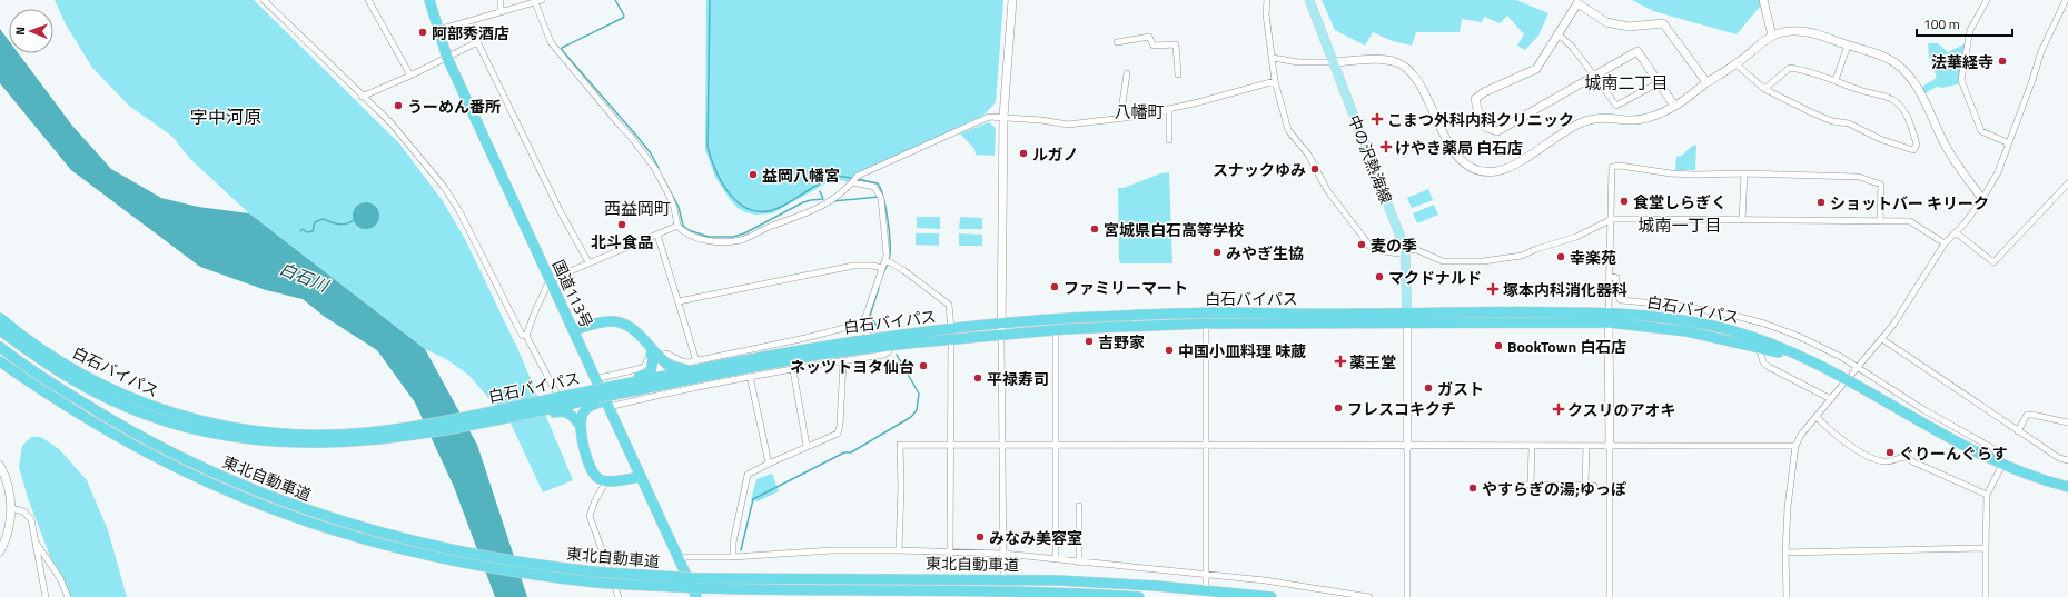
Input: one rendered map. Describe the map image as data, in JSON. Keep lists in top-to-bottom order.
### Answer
{
  "streets": {
    "highway": ["国道113号", "白石バイパス", "東北自動車道"],
    "main road": ["中の沢熱海線"]
  },
  "crossings": [
    ["中の沢熱海線", "白石バイパス"],
    ["国道113号", "白石バイパス"],
    ["国道113号", "東北自動車道"]
  ],
  "districts": [
    "城南二丁目",
    "八幡町",
    "字中河原",
    "西益岡町",
    "城南一丁目"
  ],
  "water": ["白石川"],
  "places": {
    "other": [
      "阿部秀酒店",
      "法華経寺",
      "うーめん番所",
      "ルガノ",
      "スナックゆみ",
      "益岡八幡宮",
      "食堂しらぎく",
      "ショットバー キリーク",
      "北斗食品",
      "宮城県白石高等学校",
      "麦の季",
      "みやぎ生協",
      "幸楽苑",
      "マクドナルド",
      "ファミリーマート",
      "吉野家",
      "BookTown 白石店",
      "中国小皿料理 味蔵",
      "ネッツトヨタ仙台",
      "平禄寿司",
      "ガスト",
      "フレスコキクチ",
      "ぐりーんぐらす",
      "やすらぎの湯;ゆっぽ",
      "みなみ美容室"
    ],
    "health": [
      "こまつ外科内科クリニック",
      "けやき薬局 白石店",
      "塚本内科消化器科",
      "薬王堂",
      "クスリのアオキ"
    ]
  },
  "scale_bar": "100 m",
  "north": "left"
}
